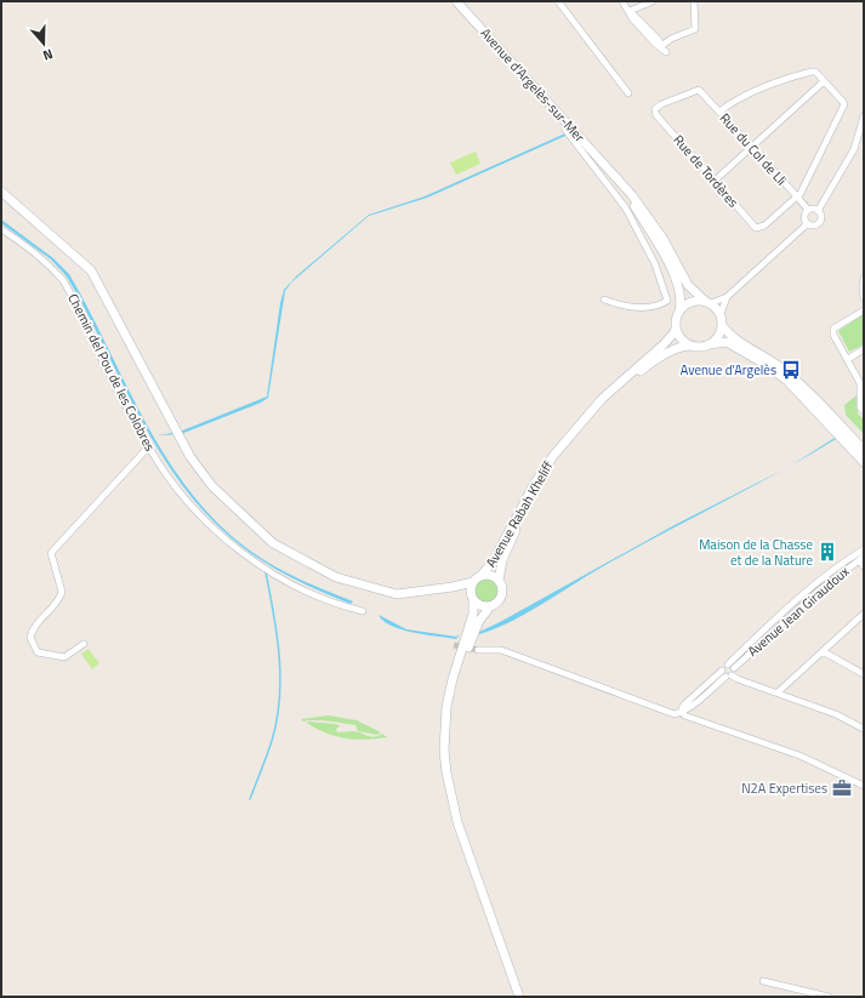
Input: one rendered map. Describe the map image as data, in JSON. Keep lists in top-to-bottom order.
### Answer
{
  "streets": {
    "main road": ["Avenue d'Argelès-sur-Mer", "Avenue Rabah Kheliff"],
    "street": [
      "Rue du Col de Lli",
      "Rue de Tordères",
      "Chemin del Pou de les Colobres",
      "Avenue Jean Giraudoux"
    ]
  },
  "crossings": [
    ["Avenue d'Argelès-sur-Mer", "Avenue Rabah Kheliff"],
    ["Rue du Col de Lli", "Rue de Tordères"]
  ],
  "places": {
    "bus stop": ["Avenue d'Argelès"],
    "building": ["Maison de la Chasse et de la Nature"],
    "office": ["N2A Expertises"]
  },
  "north": "bottom"
}
